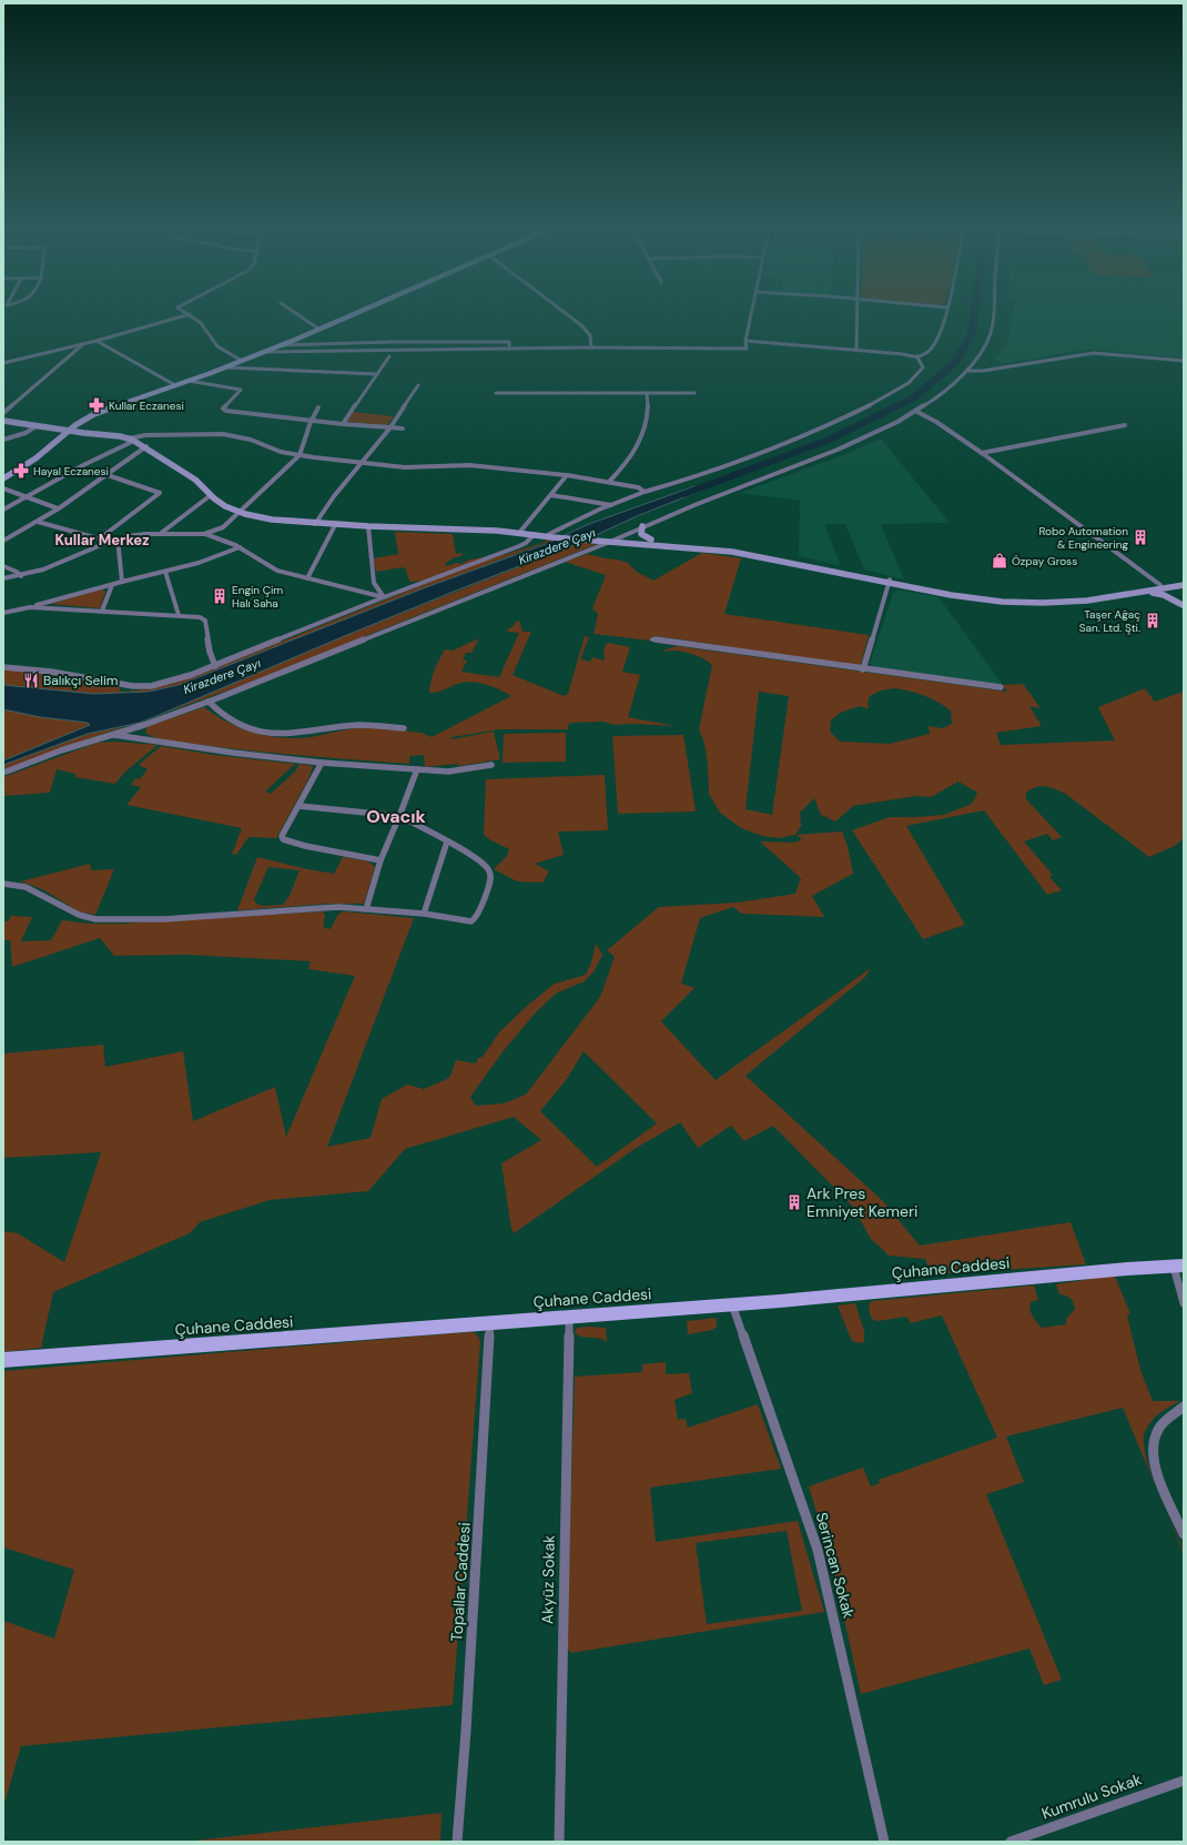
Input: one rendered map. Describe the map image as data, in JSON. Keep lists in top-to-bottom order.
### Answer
{
  "streets": {
    "main road": ["Çuhane Caddesi"],
    "street": [
      "Serincan Sokak",
      "Akyüz Sokak",
      "Topallar Caddesi",
      "Kumrulu Sokak"
    ]
  },
  "crossings": [
    ["Çuhane Caddesi", "Serincan Sokak"],
    ["Çuhane Caddesi", "Akyüz Sokak"],
    ["Çuhane Caddesi", "Topallar Caddesi"]
  ],
  "districts": ["Kullar Merkez", "Ovacık"],
  "water": ["Kirazdere Çayı"],
  "places": {
    "pharmacy": ["Kullar Eczanesi", "Hayal Eczanesi"],
    "building": [
      "Robo Automation & Engineering",
      "Engin Çim Halı Saha",
      "Taşer Ağaç San. Ltd. Şti.",
      "Ark Pres Emniyet Kemeri"
    ],
    "shop": ["Özpay Gross"],
    "restaurant": ["Balıkçı Selim"]
  }
}
